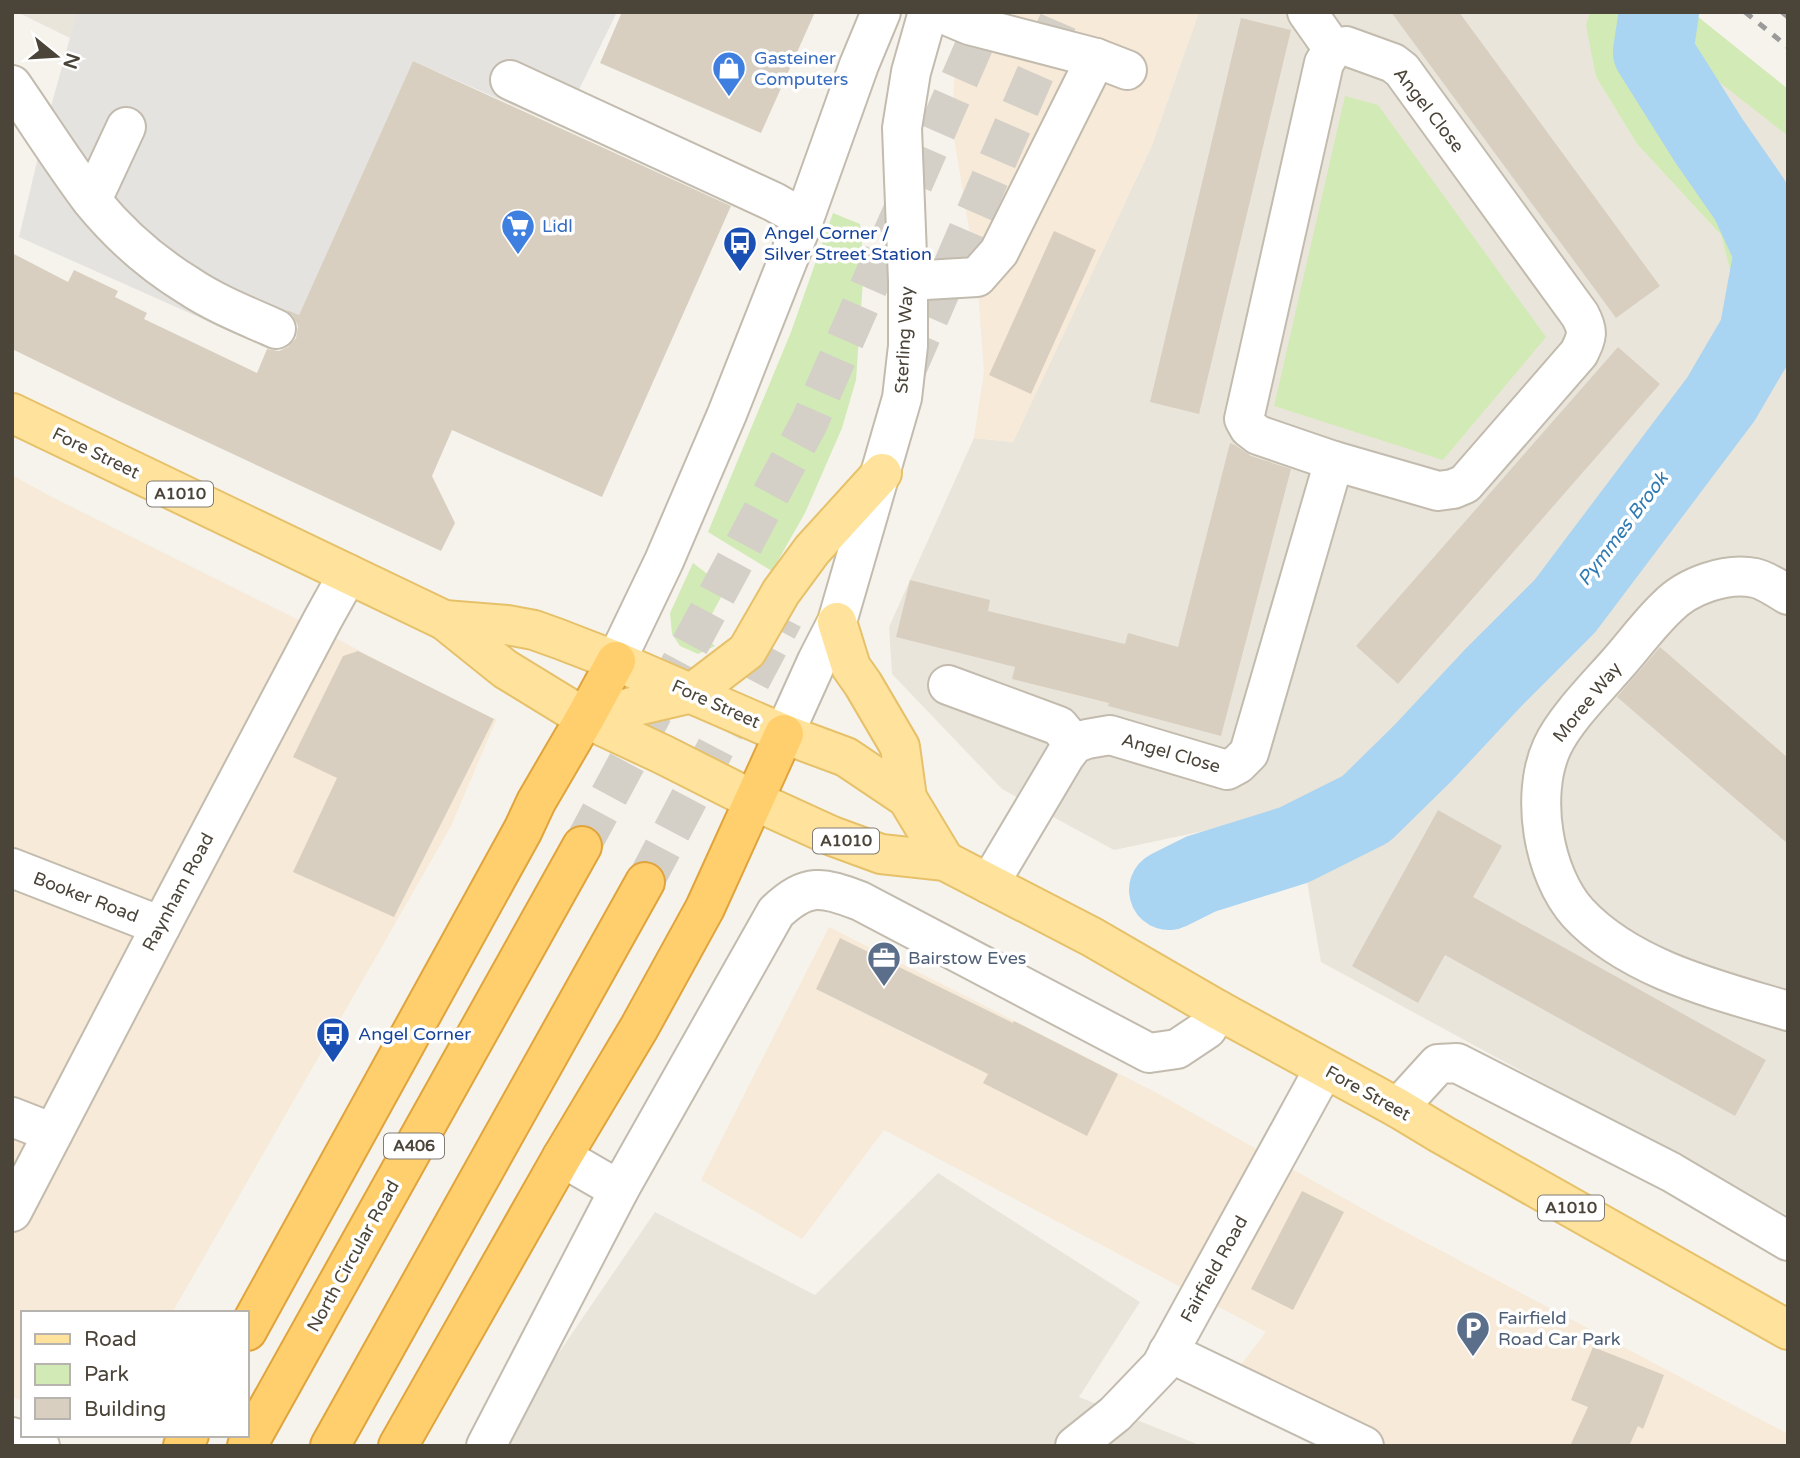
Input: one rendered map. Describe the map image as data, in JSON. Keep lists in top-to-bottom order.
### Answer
{
  "streets": {
    "highway": ["A406", "North Circular Road"],
    "main road": ["Fore Street", "A1010"],
    "street": [
      "Angel Close",
      "Sterling Way",
      "Moree Way",
      "Raynham Road",
      "Booker Road",
      "Fairfield Road"
    ]
  },
  "crossings": [
    ["Sterling Way", "Fore Street"],
    ["Fore Street", "Raynham Road"],
    ["Fore Street", "A406"],
    ["Fore Street", "Fairfield Road"],
    ["Raynham Road", "Booker Road"]
  ],
  "water": ["Pymmes Brook"],
  "places": {
    "shop": ["Gasteiner Computers"],
    "supermarket": ["Lidl"],
    "bus stop": ["Angel Corner / Silver Street Station", "Angel Corner"],
    "office": ["Bairstow Eves"],
    "parking": ["Fairfield Road Car Park"]
  },
  "legend": ["Road", "Park", "Building"],
  "north": "right"
}
